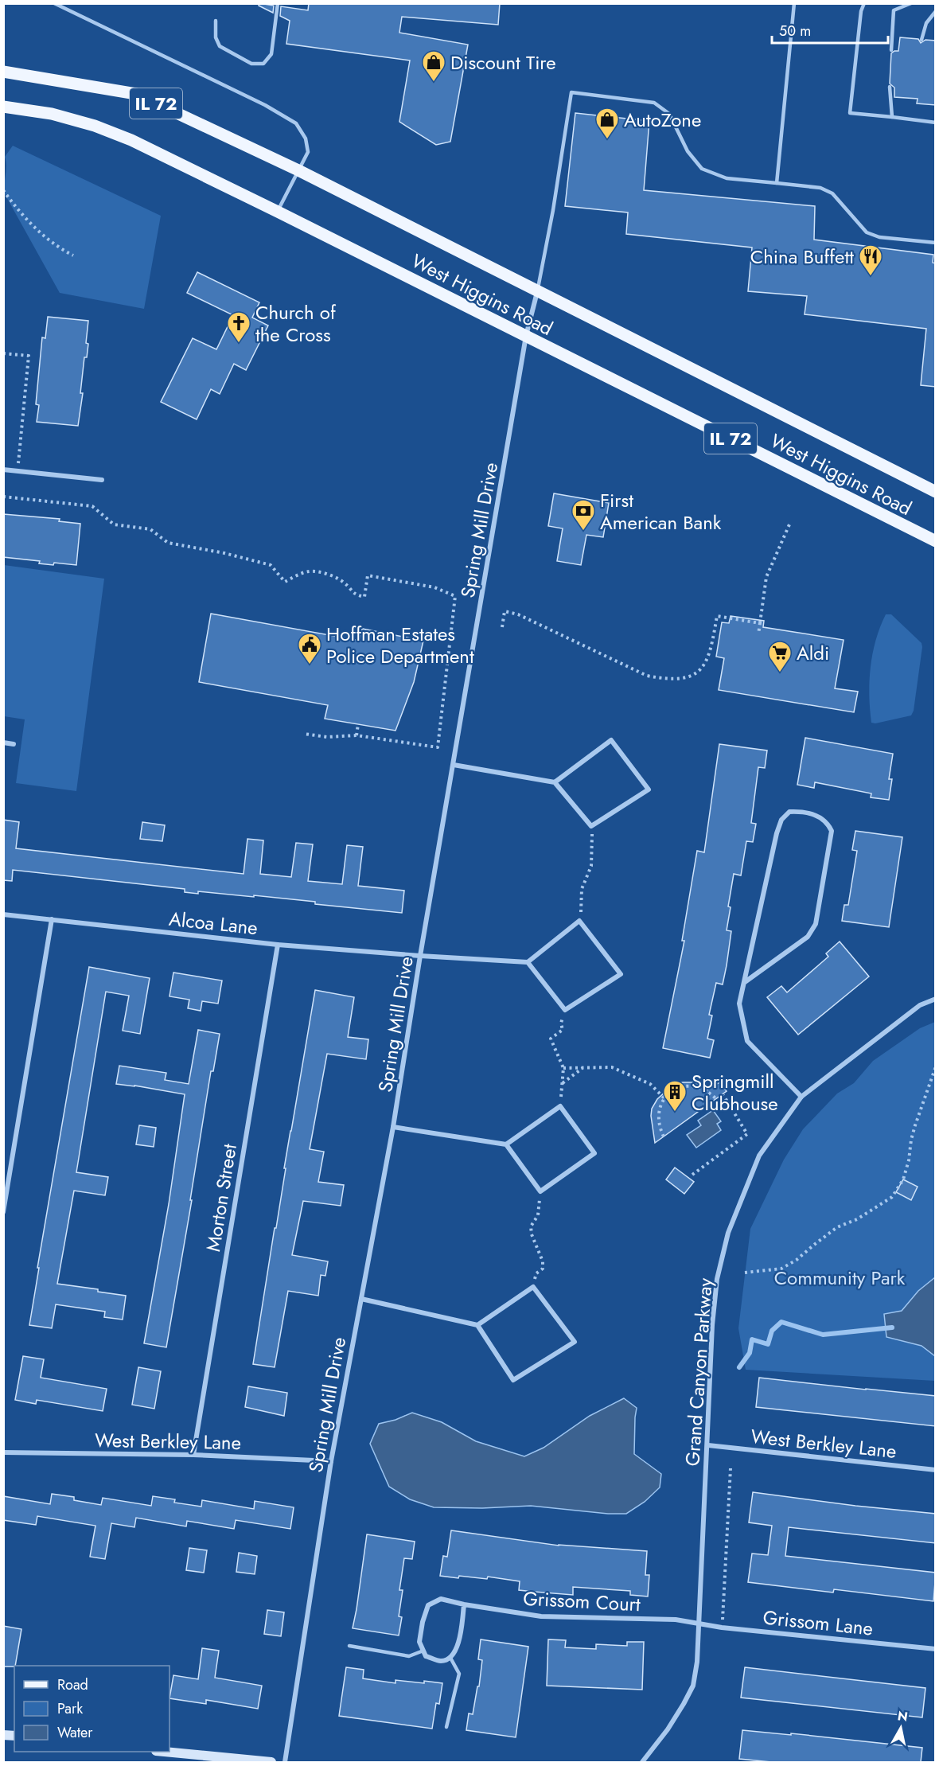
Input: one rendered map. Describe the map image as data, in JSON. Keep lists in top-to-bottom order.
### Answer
{
  "streets": {
    "main road": ["IL 72", "West Higgins Road"],
    "street": [
      "Spring Mill Drive",
      "Alcoa Lane",
      "Morton Street",
      "Grand Canyon Parkway",
      "West Berkley Lane",
      "Grissom Court",
      "Grissom Lane"
    ]
  },
  "crossings": [
    ["West Higgins Road", "Spring Mill Drive"],
    ["Spring Mill Drive", "Alcoa Lane"],
    ["Spring Mill Drive", "West Berkley Lane"],
    ["Alcoa Lane", "Morton Street"],
    ["Morton Street", "West Berkley Lane"],
    ["Grand Canyon Parkway", "West Berkley Lane"],
    ["Grand Canyon Parkway", "Grissom Court"],
    ["Grand Canyon Parkway", "Grissom Lane"],
    ["Grissom Court", "Grissom Lane"]
  ],
  "parks": ["Community Park"],
  "places": {
    "shop": ["Discount Tire", "AutoZone"],
    "restaurant": ["China Buffett"],
    "church": ["Church of the Cross"],
    "bank": ["First American Bank"],
    "public building": ["Hoffman Estates Police Department"],
    "supermarket": ["Aldi"],
    "building": ["Springmill Clubhouse"]
  },
  "legend": ["Road", "Park", "Water"],
  "scale_bar": "50 m",
  "north": "top"
}
